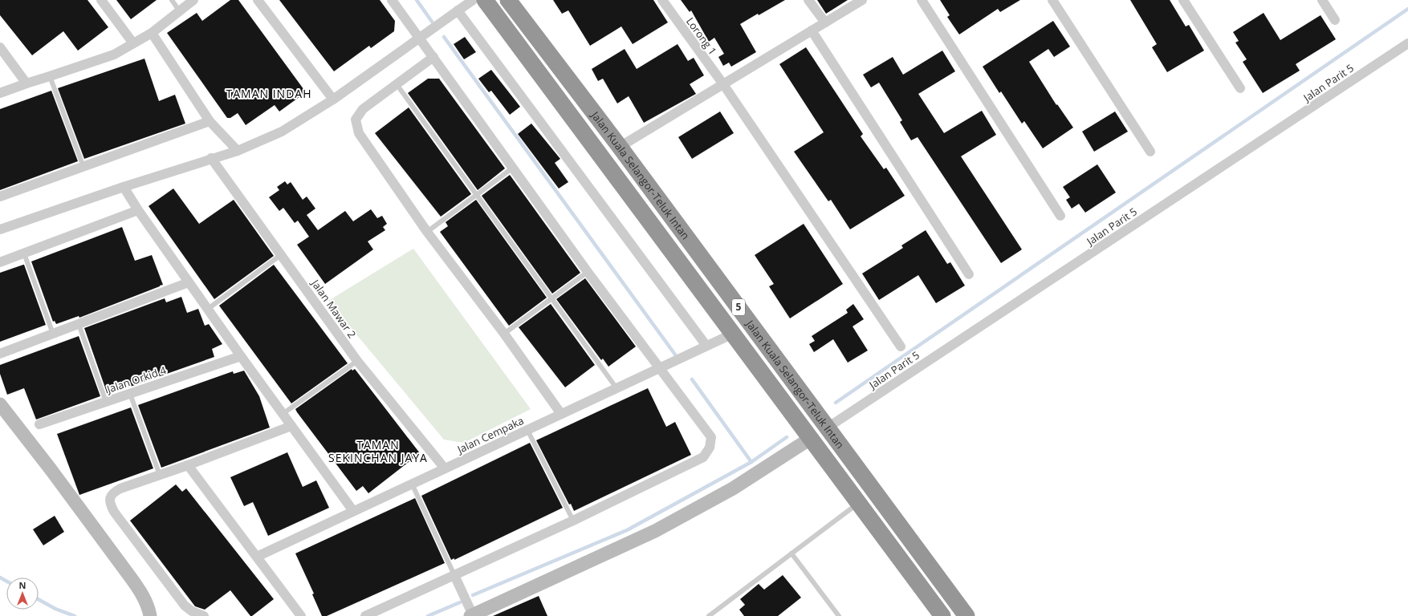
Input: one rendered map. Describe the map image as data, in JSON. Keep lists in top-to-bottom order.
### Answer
{
  "streets": {
    "highway": ["Jalan Kuala Selangor-Teluk Intan", "5"],
    "street": [
      "Lorong 1",
      "Jalan Parit 5",
      "Jalan Mawar 2",
      "Jalan Orkid 4",
      "Jalan Cempaka"
    ]
  },
  "crossings": [
    ["Jalan Parit 5", "Jalan Kuala Selangor-Teluk Intan"],
    ["Jalan Kuala Selangor-Teluk Intan", "Jalan Cempaka"],
    ["Jalan Mawar 2", "Jalan Cempaka"]
  ],
  "districts": ["TAMAN INDAH", "TAMAN SEKINCHAN JAYA"],
  "north": "top"
}
